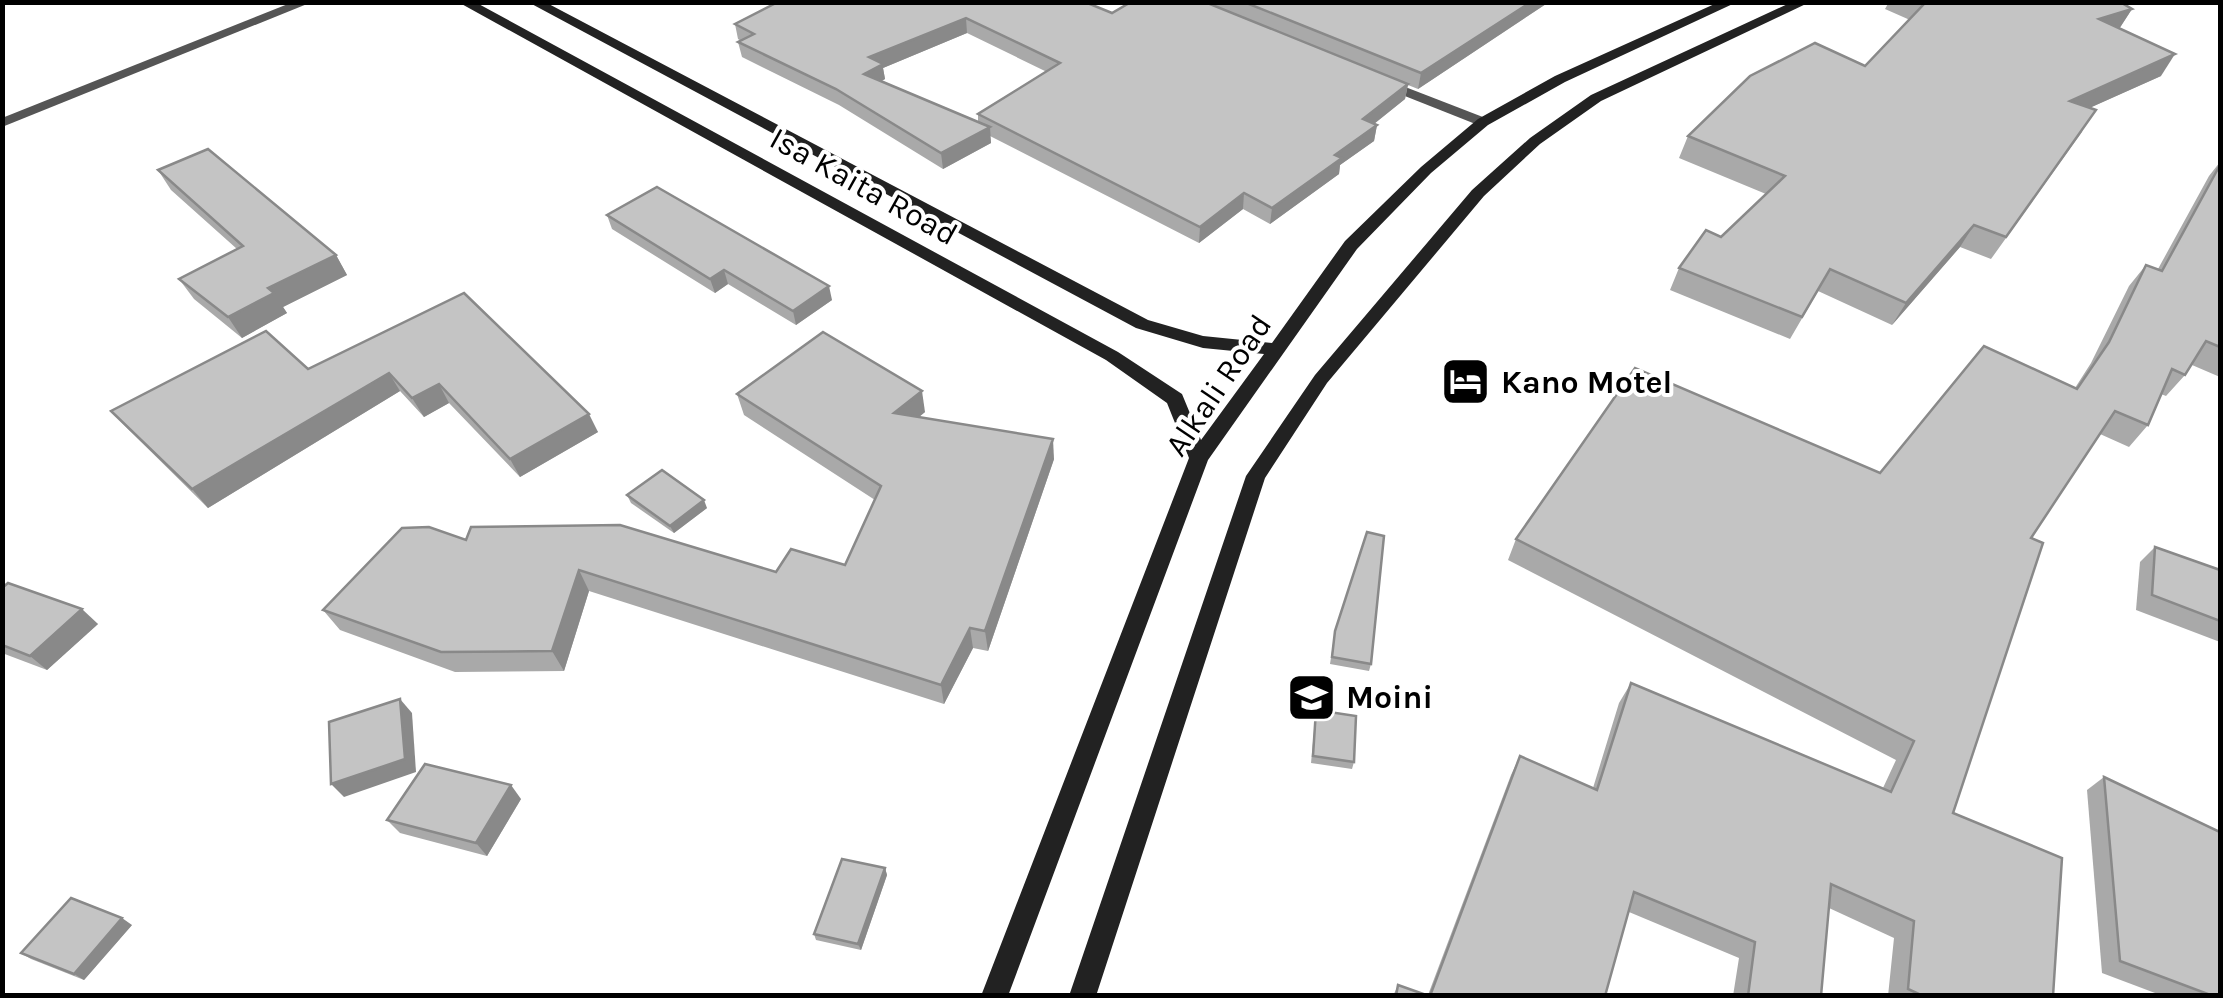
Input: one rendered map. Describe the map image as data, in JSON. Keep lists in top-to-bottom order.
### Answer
{
  "streets": {
    "main road": ["Isa Kaita Road", "Alkali Road"]
  },
  "crossings": [
    ["Isa Kaita Road", "Alkali Road"]
  ],
  "places": {
    "hotel": ["Kano Motel"],
    "school or university": ["Moini"]
  }
}
